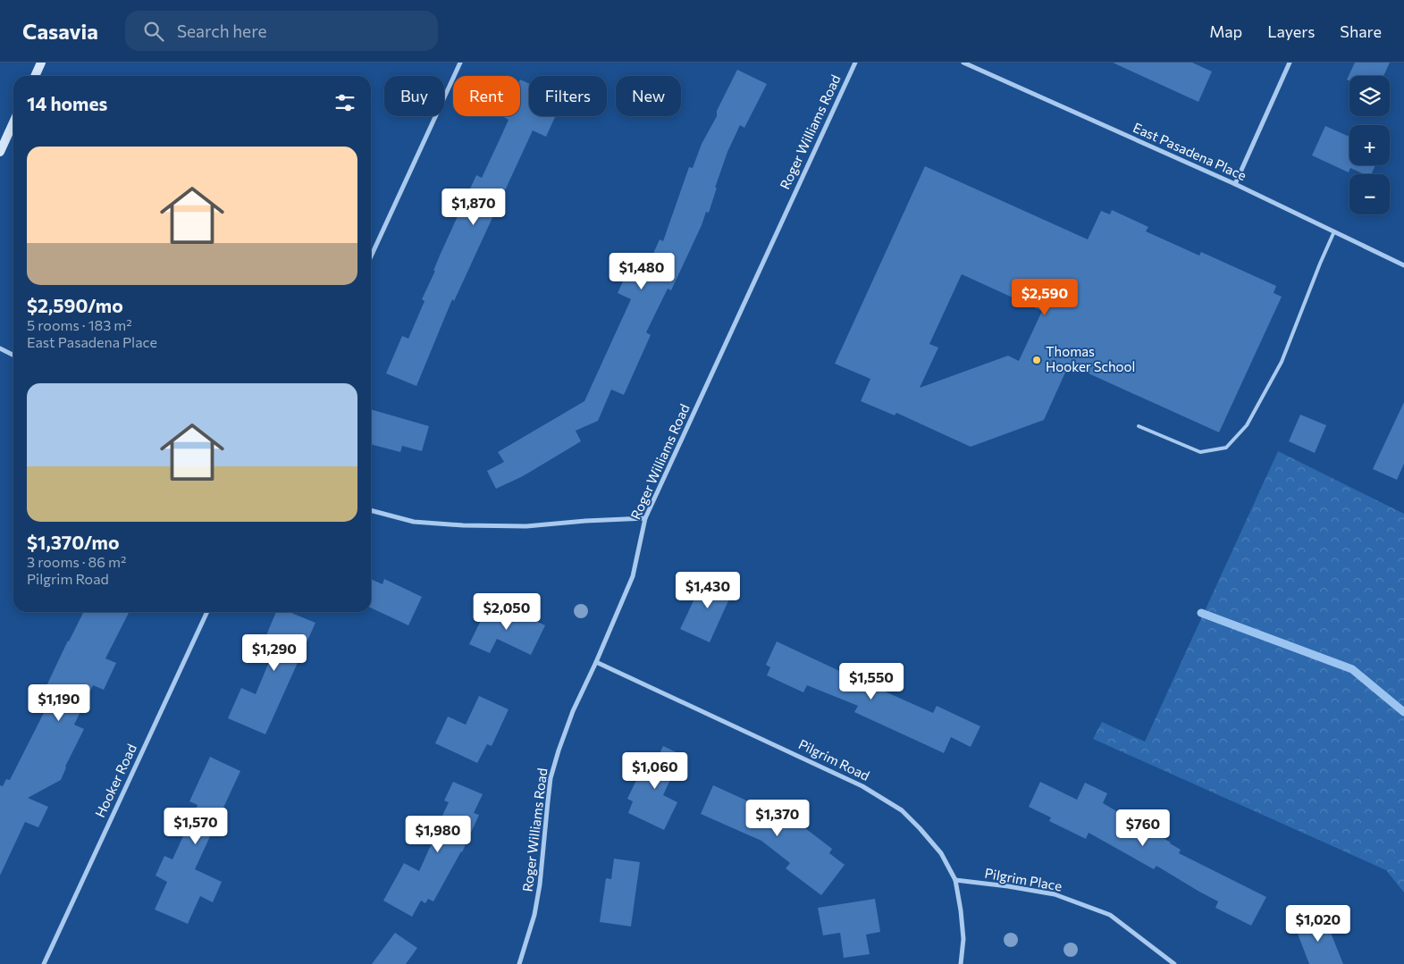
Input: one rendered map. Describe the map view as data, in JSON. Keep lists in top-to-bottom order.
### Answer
{
  "streets": {
    "street": [
      "Roger Williams Road",
      "East Pasadena Place",
      "Pilgrim Road",
      "Hooker Road",
      "Pilgrim Place"
    ]
  },
  "crossings": [
    ["Roger Williams Road", "Pilgrim Road"],
    ["Pilgrim Road", "Pilgrim Place"]
  ],
  "places": ["Thomas Hooker School"],
  "page": {
    "header": "Casavia",
    "search": "Search here",
    "nav": ["Map", "Layers", "Share"],
    "map_buttons": ["+", "−"],
    "chip": [
      "Buy",
      "Rent",
      "Filters",
      "New"
    ],
    "heading": "14 homes",
    "list": [
      {
        "name": "$2,590/mo",
        "note": "5 rooms · 183 m² · East Pasadena Place"
      },
      {
        "name": "$1,370/mo",
        "note": "3 rooms · 86 m² · Pilgrim Road"
      }
    ],
    "price": [
      "$1,870",
      "$1,480",
      "$2,590",
      "$1,430",
      "$2,050",
      "$1,290",
      "$1,550",
      "$1,190",
      "$1,060",
      "$1,370",
      "$1,570",
      "$760",
      "$1,980",
      "$1,020"
    ]
  }
}
